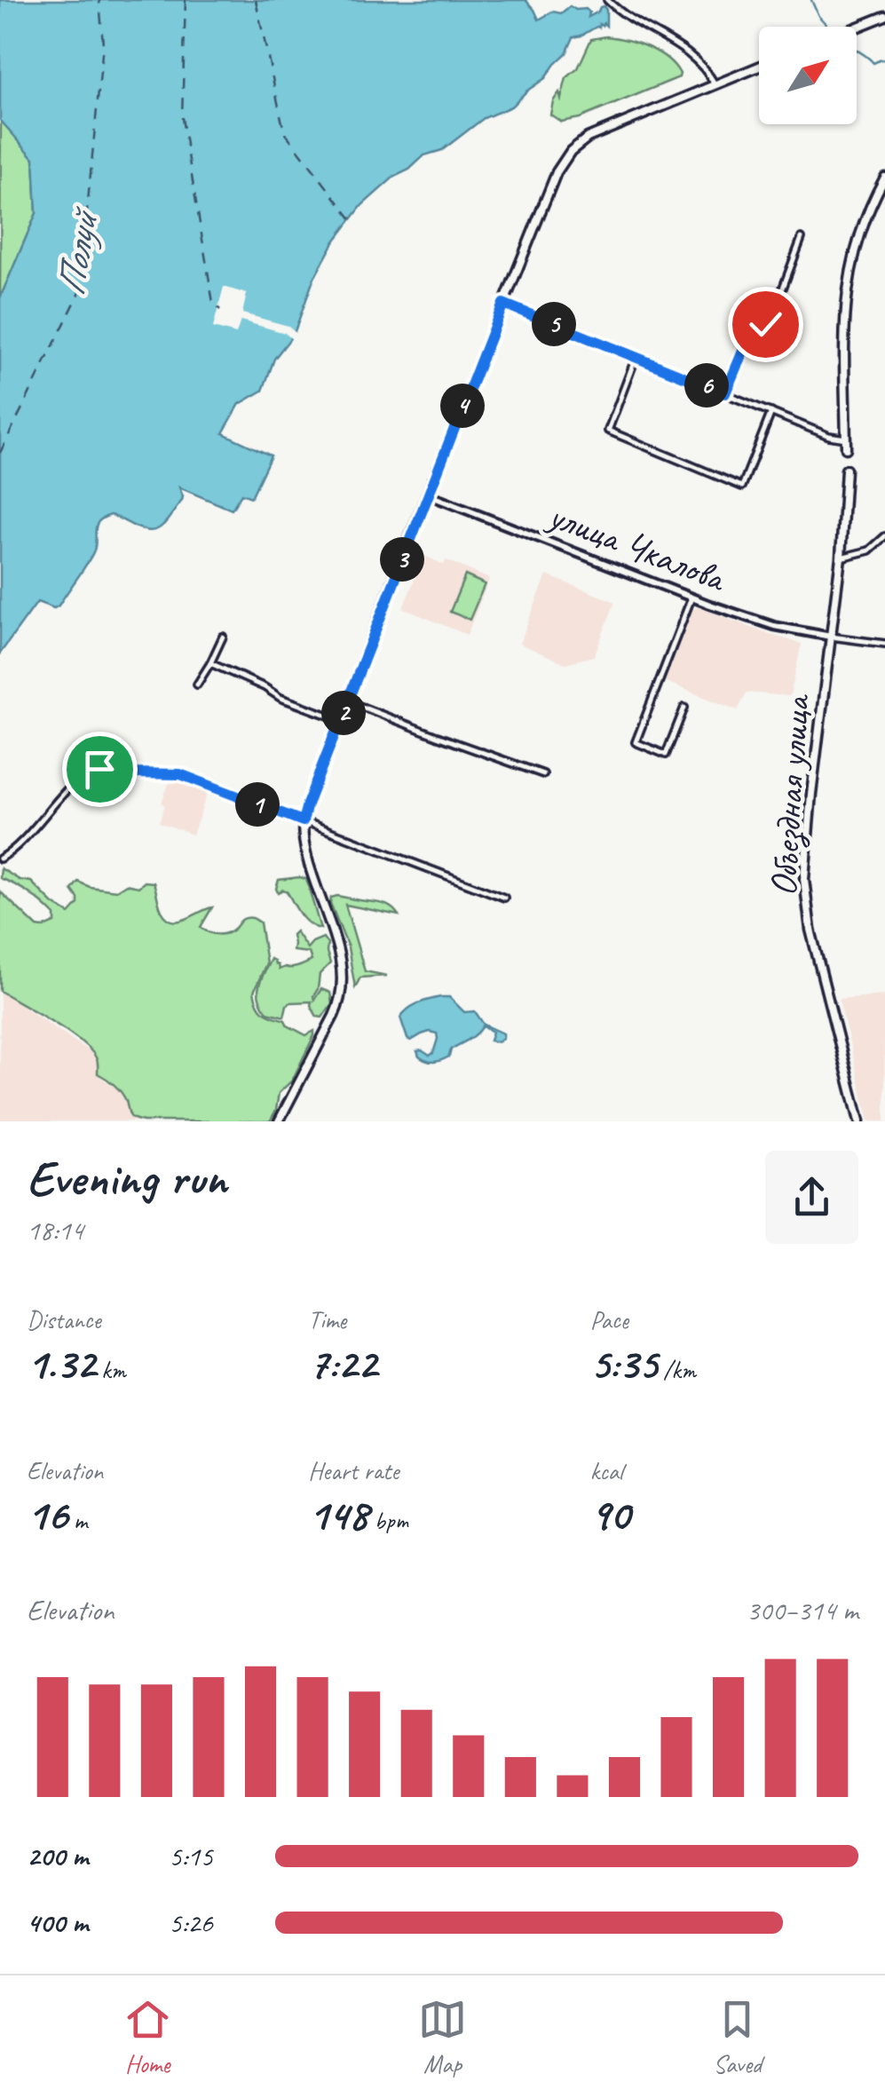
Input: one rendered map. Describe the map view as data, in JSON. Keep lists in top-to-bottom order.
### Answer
{
  "streets": {
    "main road": ["Объездная улица"],
    "street": ["улица Чкалова"]
  },
  "crossings": [
    ["улица Чкалова", "Объездная улица"]
  ],
  "water": ["Полуй"],
  "north": "top right",
  "page": {
    "pins": [
      "5",
      "6",
      "4",
      "3",
      "2",
      "1"
    ],
    "heading": ["Evening run", "18:14"],
    "stats": [
      ["Distance", "1.32 km"],
      ["Time", "7:22"],
      ["Pace", "5:35 /km"],
      ["Elevation", "16 m"],
      ["Heart rate", "148 bpm"],
      ["kcal", "90"]
    ],
    "chart": ["Elevation", "300–314 m"],
    "list": [
      {
        "name": "200 m",
        "note": "5:15"
      },
      {
        "name": "400 m",
        "note": "5:26"
      }
    ],
    "tabs": ["Home", "Map", "Saved"]
  }
}
